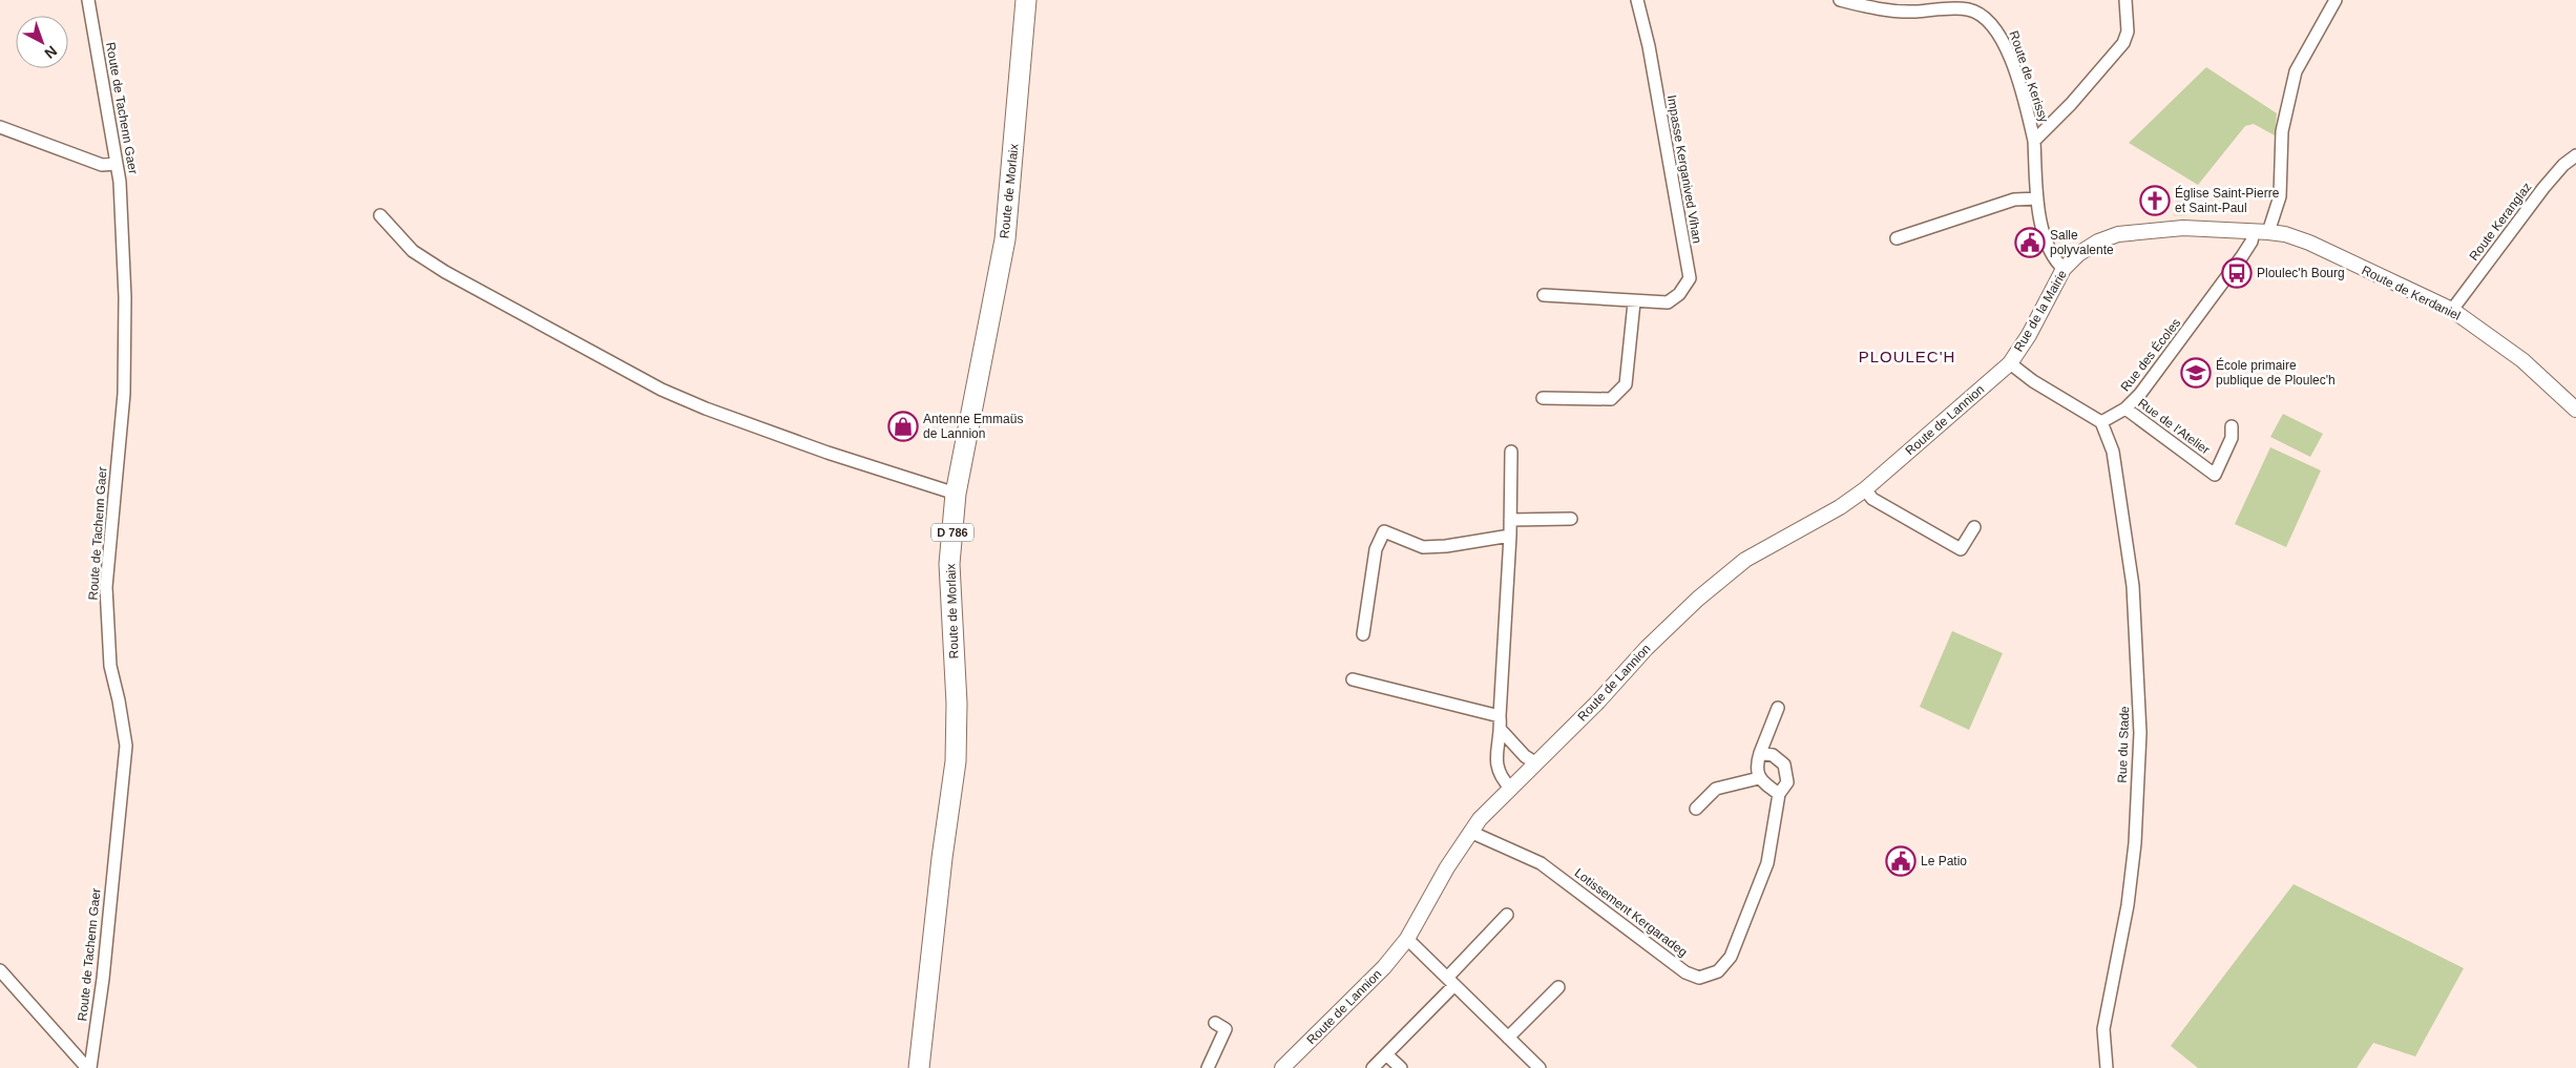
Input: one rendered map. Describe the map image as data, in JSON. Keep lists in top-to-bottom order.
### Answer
{
  "streets": {
    "main road": ["Route de Morlaix", "D 786"],
    "street": [
      "Route de Kerissy",
      "Route de Tachenn Gaer",
      "Impasse Kerganived Vihan",
      "Route Keranglaz",
      "Route de Kerdaniel",
      "Rue de la Mairie",
      "Rue des Écoles",
      "Route de Lannion",
      "Rue de l'Atelier",
      "Rue du Stade",
      "Lotissement Kergaradeg"
    ]
  },
  "crossings": [
    ["Route de Kerissy", "Rue de la Mairie"],
    ["Route Keranglaz", "Route de Kerdaniel"],
    ["Route de Kerdaniel", "Rue de la Mairie"],
    ["Route de Kerdaniel", "Rue des Écoles"],
    ["Rue de la Mairie", "Rue des Écoles"],
    ["Rue de la Mairie", "Route de Lannion"],
    ["Rue des Écoles", "Rue de l'Atelier"],
    ["Rue des Écoles", "Rue du Stade"],
    ["Route de Lannion", "Lotissement Kergaradeg"]
  ],
  "districts": ["PLOULEC'H"],
  "places": {
    "church": ["Église Saint-Pierre et Saint-Paul"],
    "public building": ["Salle polyvalente", "Le Patio"],
    "bus stop": ["Ploulec'h Bourg"],
    "school or university": ["École primaire publique de Ploulec'h"],
    "shop": ["Antenne Emmaüs de Lannion"]
  },
  "north": "bottom right"
}
